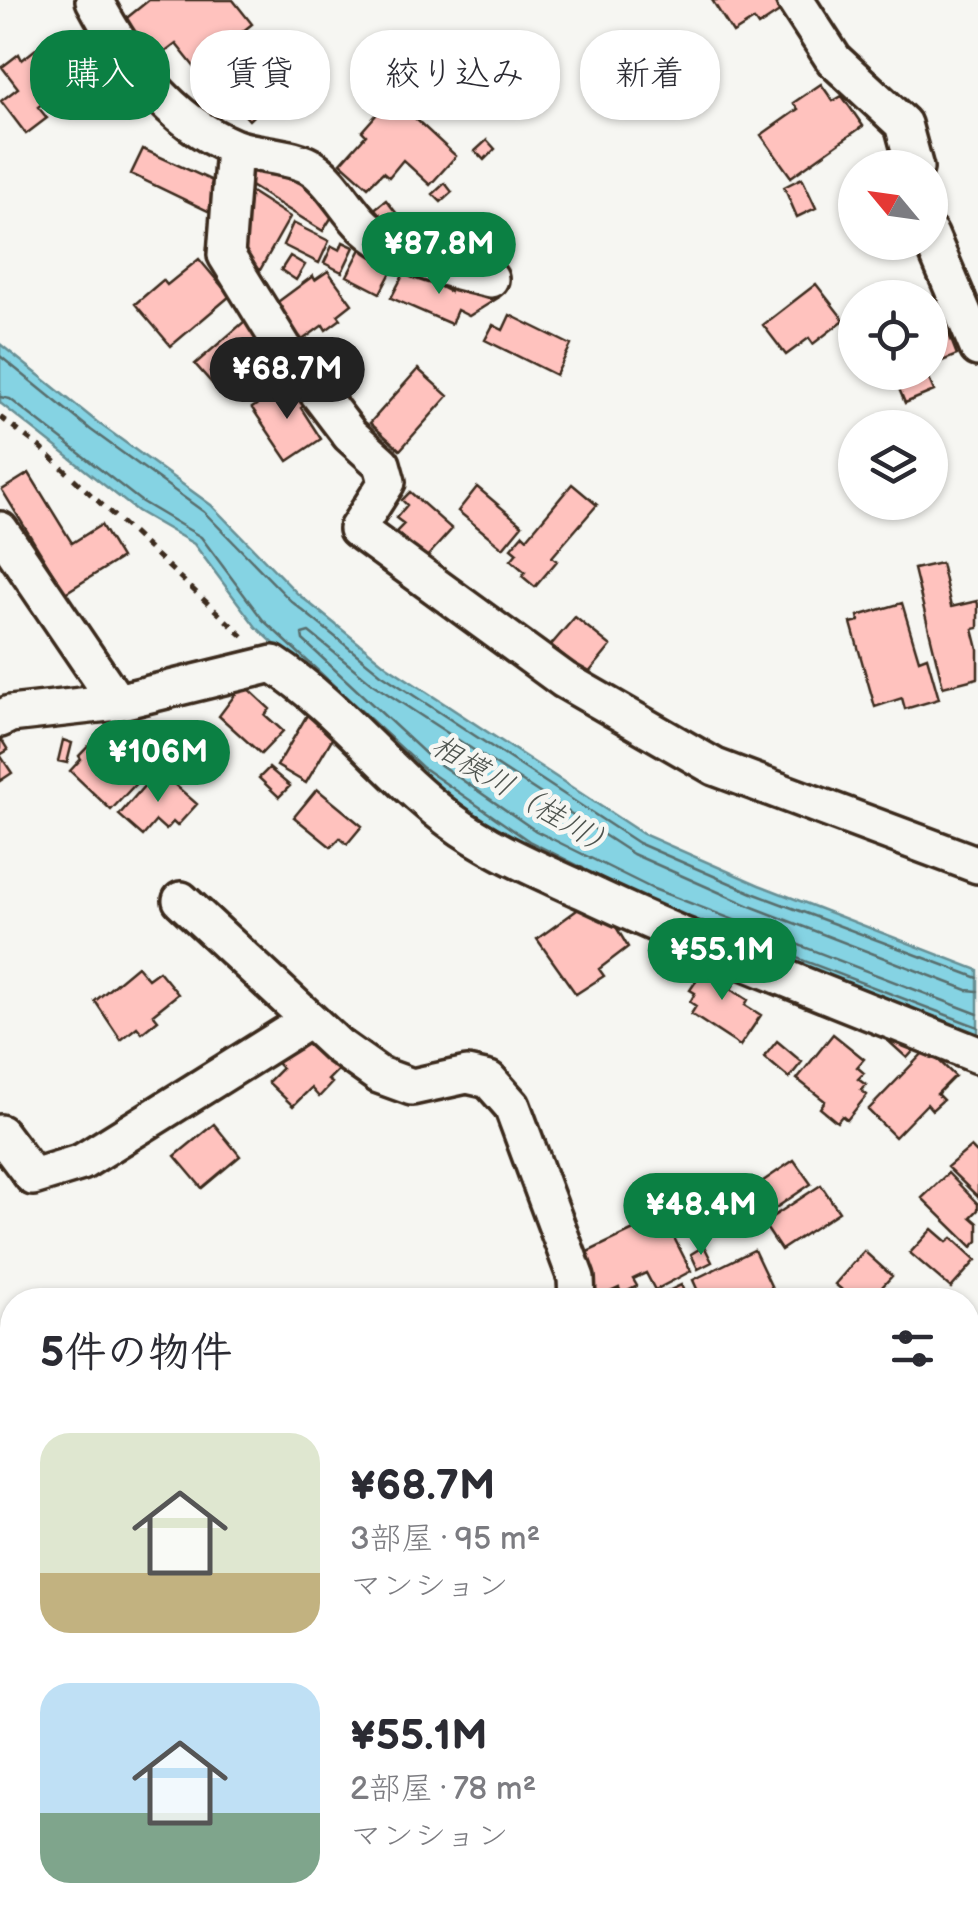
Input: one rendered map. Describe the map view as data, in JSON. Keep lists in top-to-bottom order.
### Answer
{
  "water": ["相模川（桂川）"],
  "north": "top left",
  "page": {
    "chip": [
      "購入",
      "賃貸",
      "絞り込み",
      "新着"
    ],
    "price": [
      "¥87.8M",
      "¥68.7M",
      "¥106M",
      "¥55.1M",
      "¥48.4M"
    ],
    "heading": "5件の物件",
    "list": [
      {
        "name": "¥68.7M",
        "note": "3部屋 · 95 m² · マンション"
      },
      {
        "name": "¥55.1M",
        "note": "2部屋 · 78 m² · マンション"
      }
    ]
  }
}
